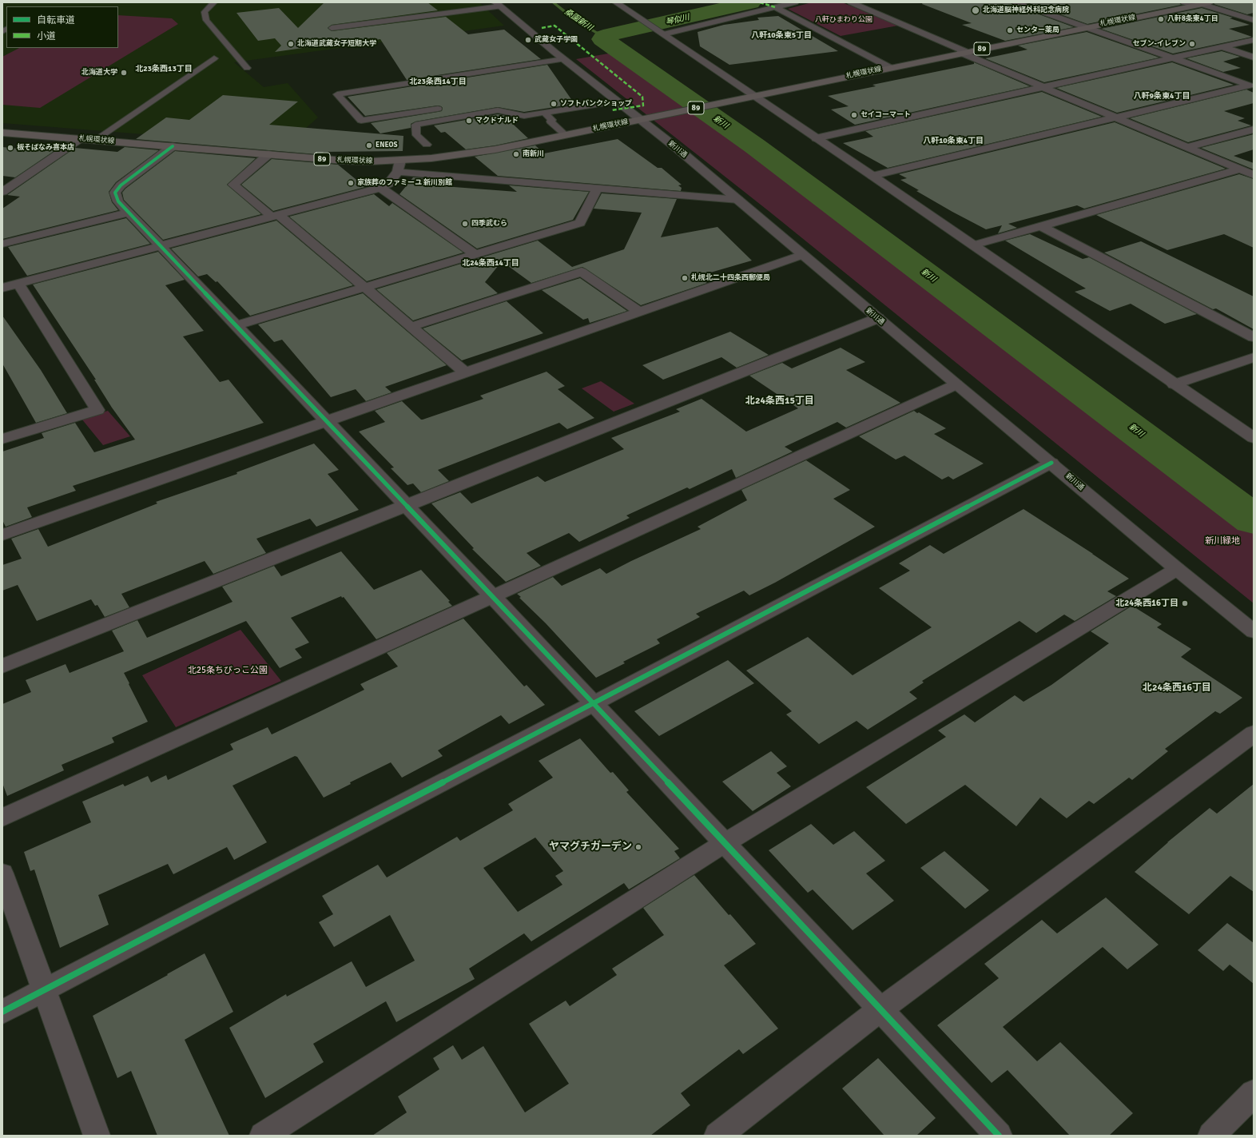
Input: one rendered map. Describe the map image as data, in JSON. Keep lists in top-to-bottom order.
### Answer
{
  "streets": {
    "main road": ["札幌環状線", "89"],
    "street": ["新川通"]
  },
  "crossings": [
    ["札幌環状線", "新川通"]
  ],
  "districts": [
    "八軒10条東5丁目",
    "北23条西13丁目",
    "北23条西14丁目",
    "八軒9条東4丁目",
    "八軒10条東4丁目",
    "北24条西14丁目",
    "北24条西15丁目",
    "北24条西16丁目"
  ],
  "water": ["桑園新川", "琴似川", "新川"],
  "parks": ["八軒ひまわり公園", "新川緑地", "北25条ちびっこ公園"],
  "places": [
    "北海道脳神経外科記念病院",
    "八軒8条東4丁目",
    "センター薬局",
    "武蔵女子学園",
    "北海道武蔵女子短期大学",
    "セブン-イレブン",
    "北海道大学",
    "ソフトバンクショップ",
    "セイコーマート",
    "マクドナルド",
    "ENEOS",
    "板そばなみ喜本店",
    "南新川",
    "家族葬のファミーユ 新川別館",
    "四季武むら",
    "札幌北二十四条西郵便局",
    "北24条西16丁目",
    "ヤマグチガーデン"
  ],
  "legend": ["自転車道", "小道"]
}
